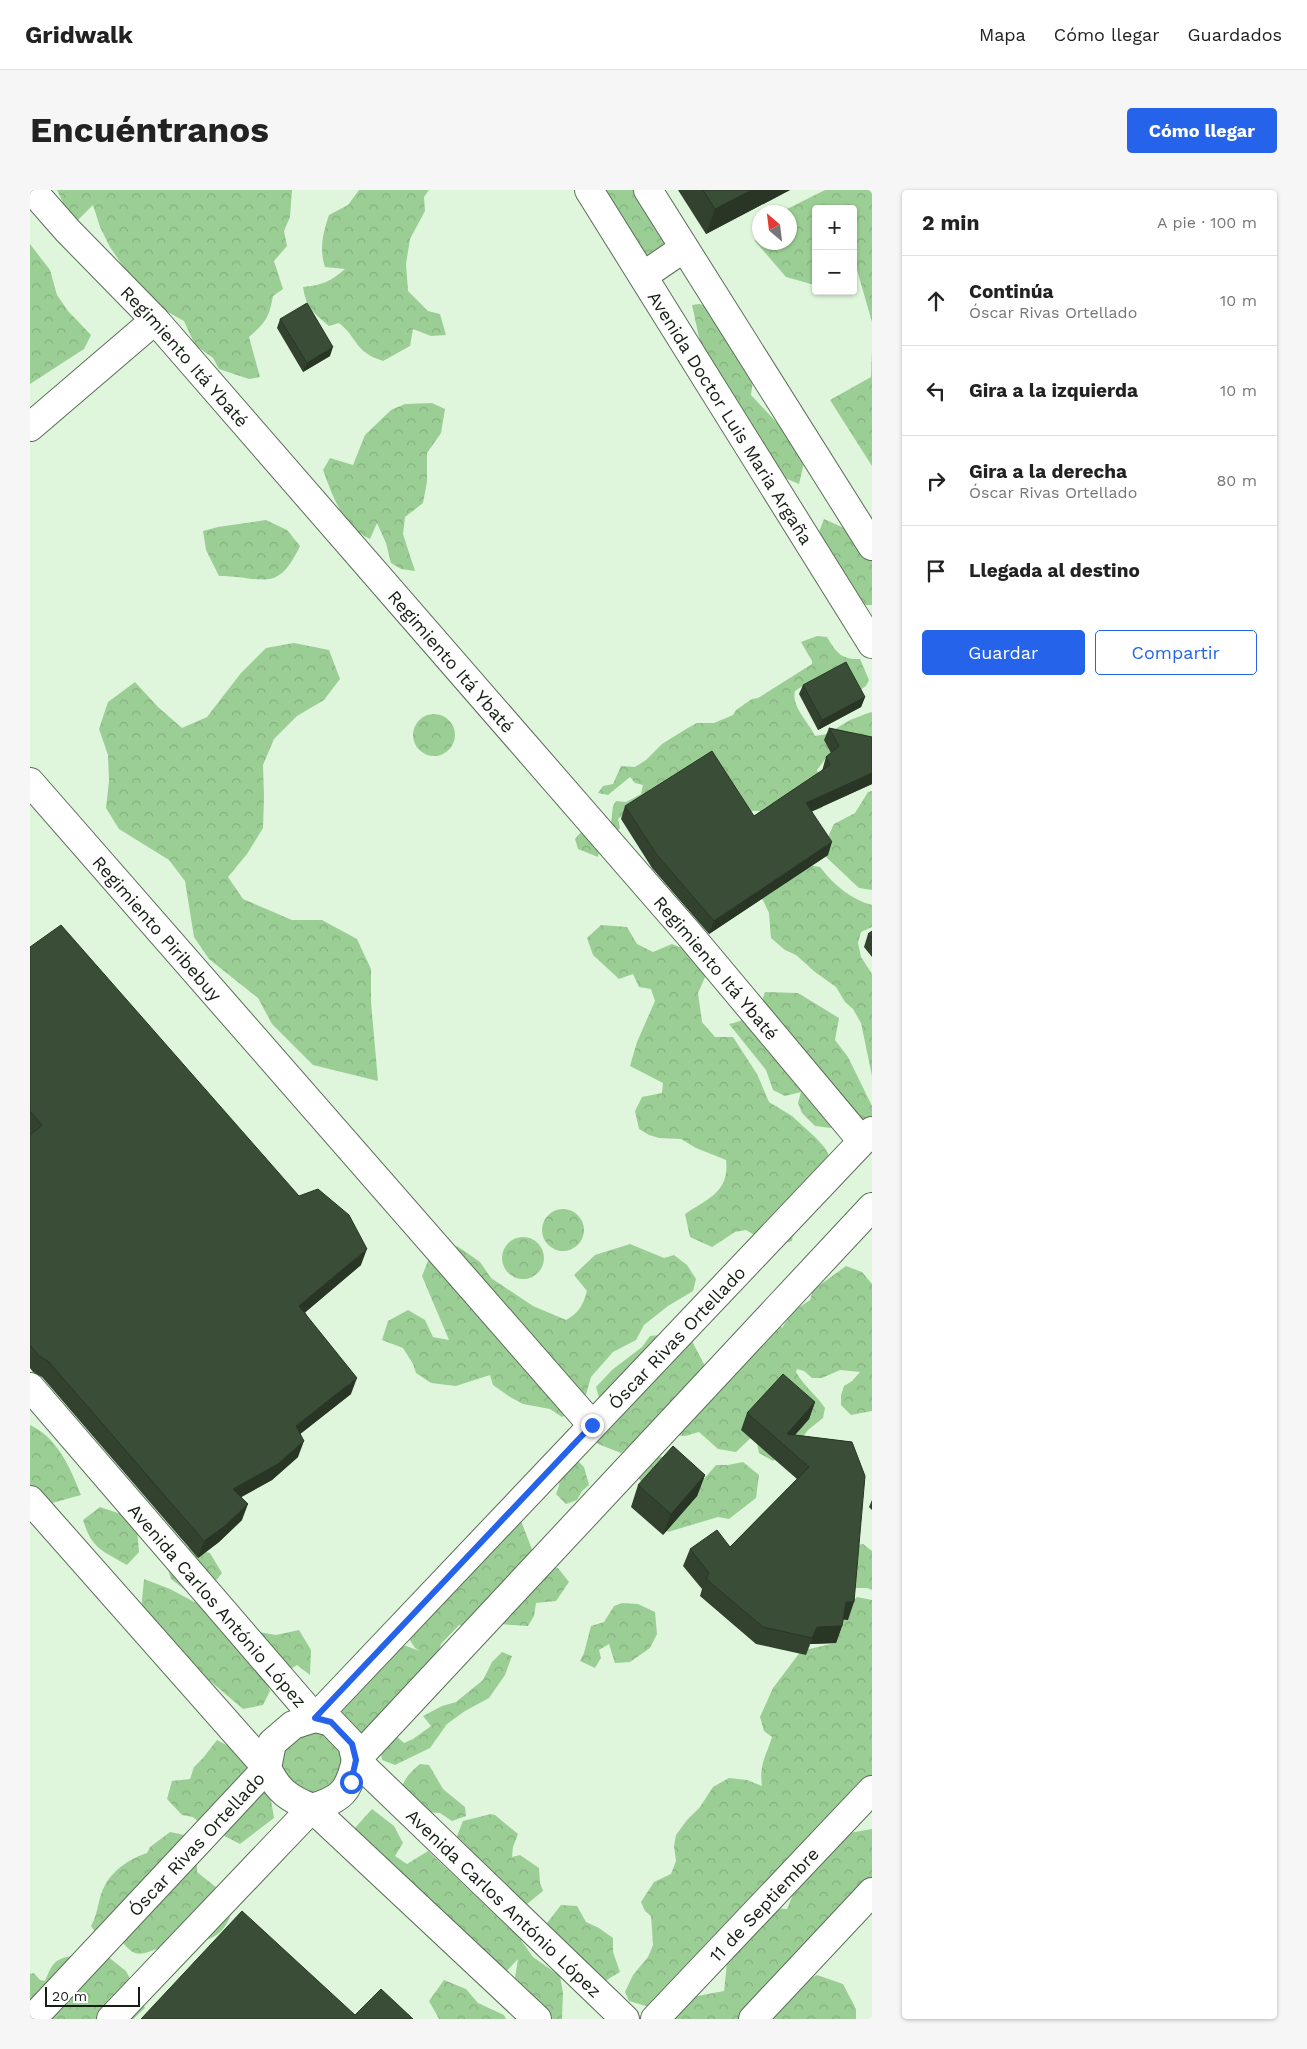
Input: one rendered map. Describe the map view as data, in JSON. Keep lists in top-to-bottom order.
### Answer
{
  "streets": {
    "street": [
      "Regimiento Itá Ybaté",
      "Avenida Doctor Luis Maria Argaña",
      "Regimiento Piribebuy",
      "Óscar Rivas Ortellado",
      "Avenida Carlos António López",
      "11 de Septiembre"
    ]
  },
  "crossings": [
    ["Regimiento Itá Ybaté", "Óscar Rivas Ortellado"],
    ["Regimiento Piribebuy", "Óscar Rivas Ortellado"],
    ["Óscar Rivas Ortellado", "Avenida Carlos António López"]
  ],
  "scale_bar": "20 m",
  "north": "top left",
  "page": {
    "header": "Gridwalk",
    "nav": ["Mapa", "Cómo llegar", "Guardados"],
    "buttons": [
      "Cómo llegar",
      ["Guardar", "Compartir"]
    ],
    "title": "Encuéntranos",
    "heading": ["2 min", "A pie · 100 m"],
    "map_buttons": ["+", "−"],
    "list": [
      ["Continúa", "Óscar Rivas Ortellado", "10 m"],
      ["Gira a la izquierda", "10 m"],
      ["Gira a la derecha", "Óscar Rivas Ortellado", "80 m"],
      "Llegada al destino"
    ],
    "scale": "20 m"
  }
}
